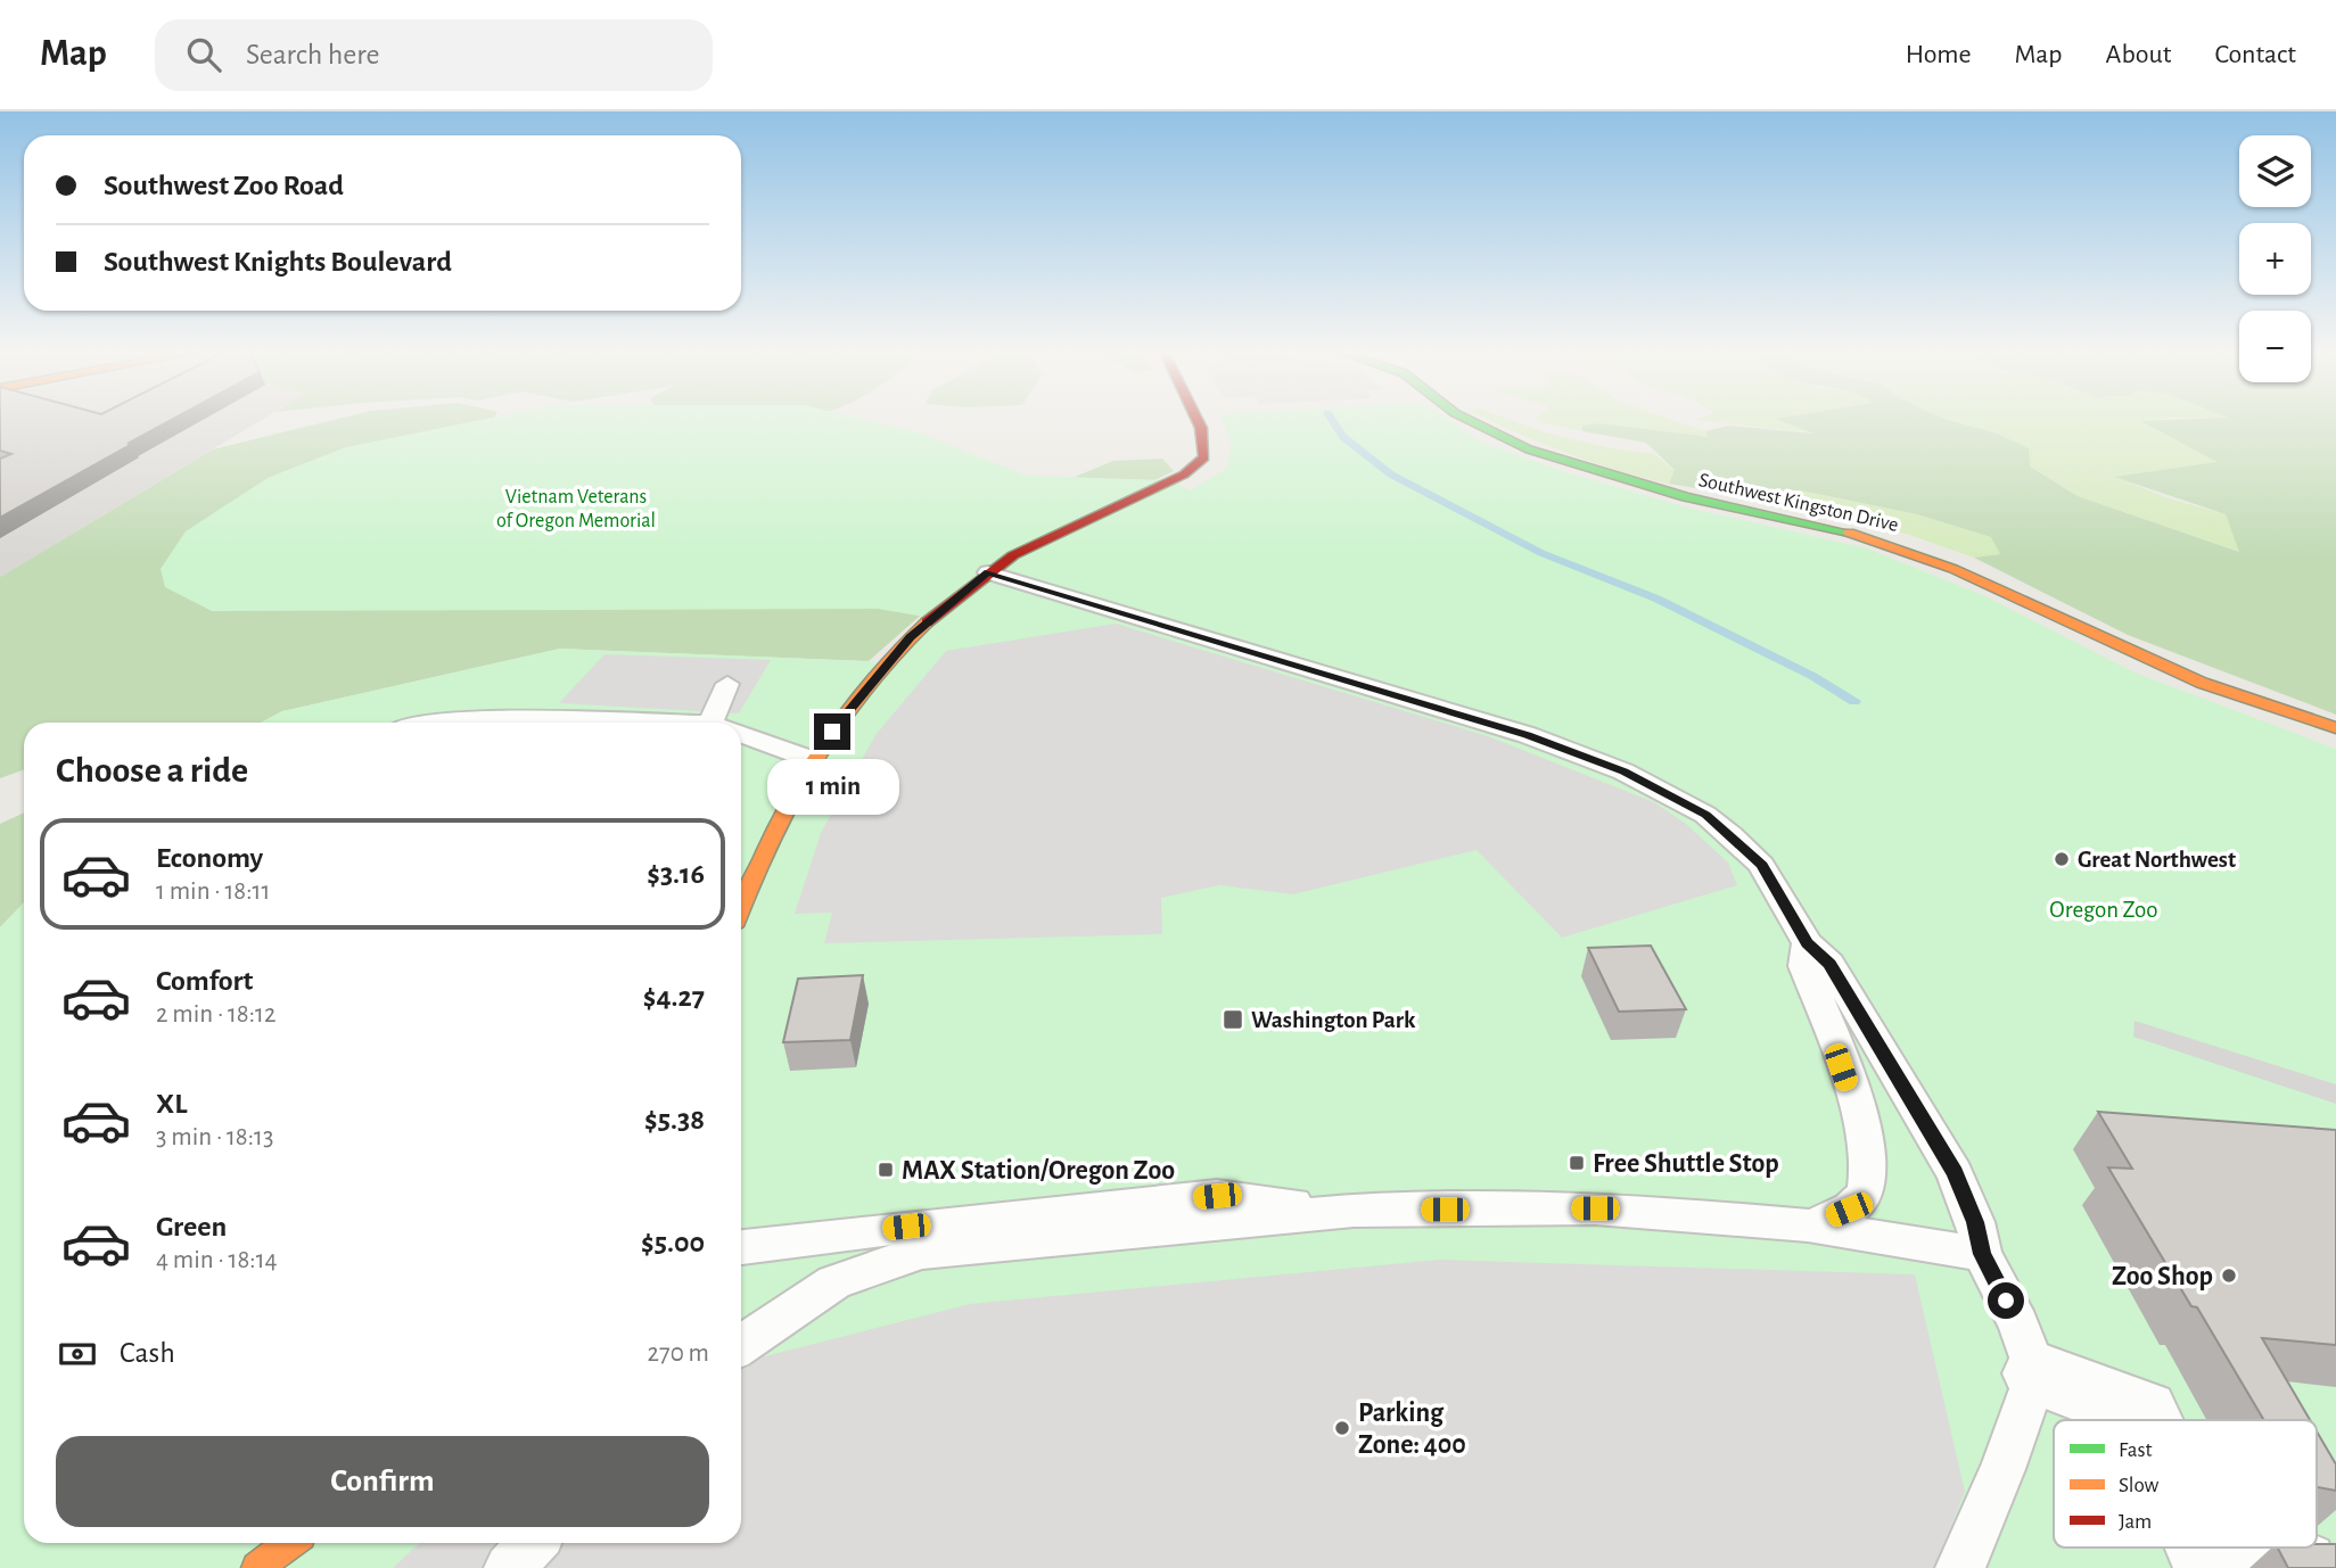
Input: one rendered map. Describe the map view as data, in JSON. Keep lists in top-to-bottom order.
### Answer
{
  "streets": {
    "street": ["Southwest Kingston Drive"]
  },
  "parks": ["Vietnam Veterans of Oregon Memorial", "Oregon Zoo"],
  "places": {
    "other": ["Great Northwest", "Zoo Shop", "Parking Zone: 400"],
    "transit": ["Washington Park", "Free Shuttle Stop", "MAX Station/Oregon Zoo"]
  },
  "legend": ["Fast", "Slow", "Jam"],
  "page": {
    "header": "Map",
    "search": "Search here",
    "nav": [
      "Home",
      "Map",
      "About",
      "Contact"
    ],
    "map_buttons": ["+", "−"],
    "banner": ["Southwest Zoo Road", "Southwest Knights Boulevard"],
    "heading": "Choose a ride",
    "bubble": "1 min",
    "list": [
      {
        "name": "Economy",
        "note": "1 min · 18:11",
        "value": "$3.16"
      },
      {
        "name": "Comfort",
        "note": "2 min · 18:12",
        "value": "$4.27"
      },
      {
        "name": "XL",
        "note": "3 min · 18:13",
        "value": "$5.38"
      },
      {
        "name": "Green",
        "note": "4 min · 18:14",
        "value": "$5.00"
      }
    ],
    "pay": ["Cash", "270 m"],
    "buttons": "Confirm"
  }
}
